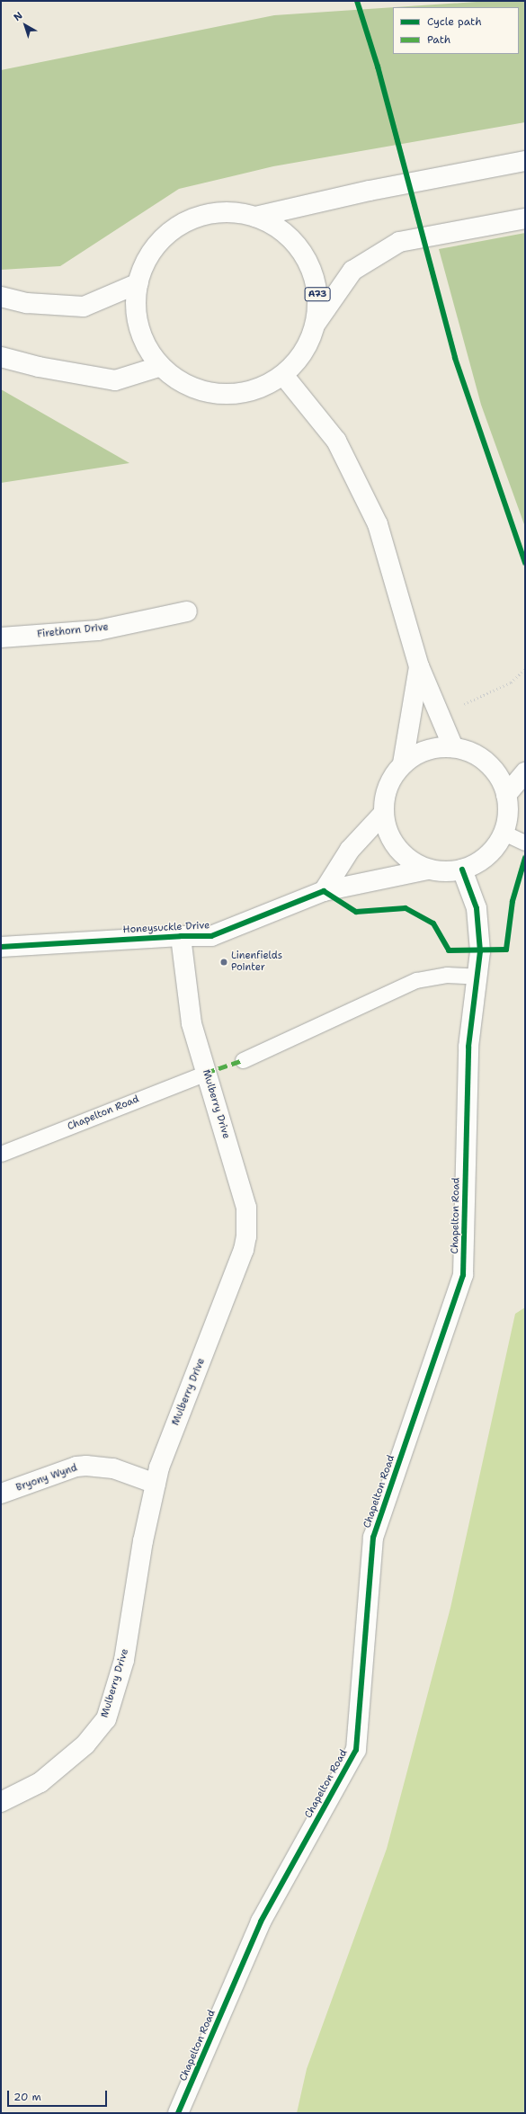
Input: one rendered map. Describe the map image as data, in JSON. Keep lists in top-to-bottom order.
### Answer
{
  "streets": {
    "street": [
      "A73",
      "Firethorn Drive",
      "Honeysuckle Drive",
      "Mulberry Drive",
      "Chapelton Road",
      "Bryony Wynd"
    ]
  },
  "crossings": [
    ["Honeysuckle Drive", "Mulberry Drive"],
    ["Honeysuckle Drive", "Chapelton Road"],
    ["Mulberry Drive", "Chapelton Road"],
    ["Mulberry Drive", "Bryony Wynd"]
  ],
  "places": ["Linenfields Pointer"],
  "legend": ["Cycle path", "Path"],
  "scale_bar": "20 m",
  "north": "top left"
}
